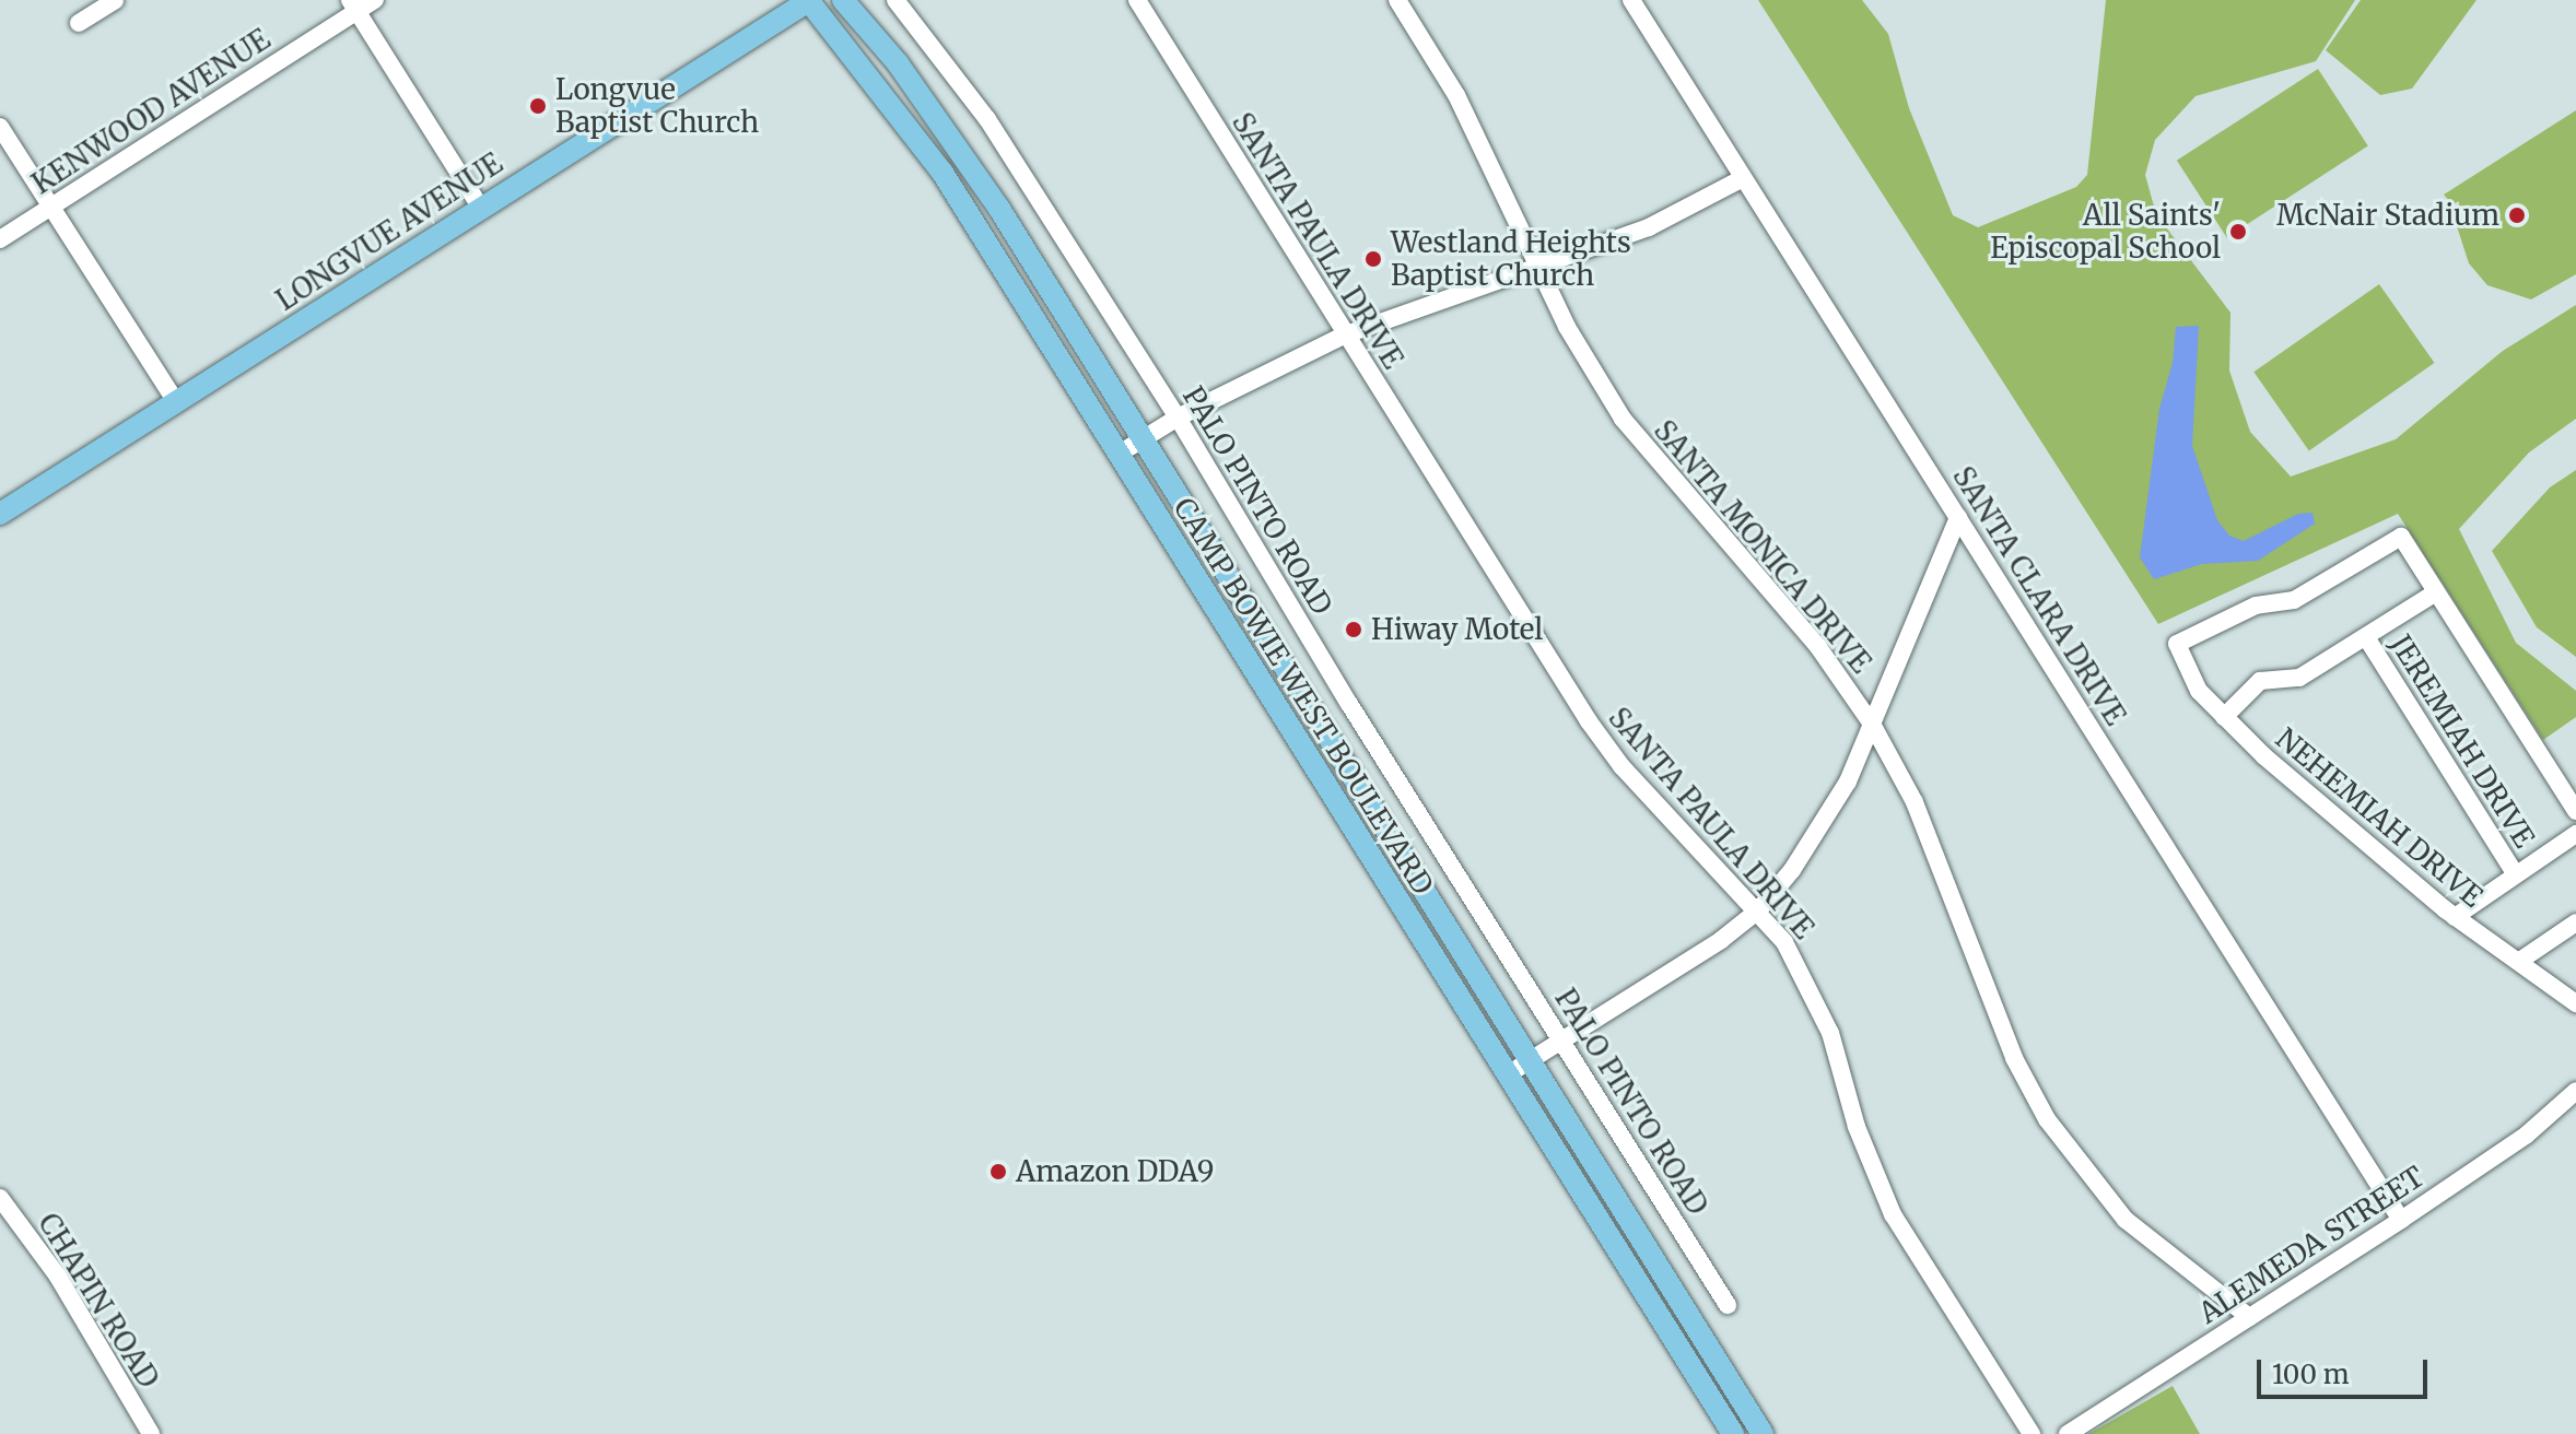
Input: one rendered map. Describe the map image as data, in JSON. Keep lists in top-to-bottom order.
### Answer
{
  "streets": {
    "main road": ["LONGVUE AVENUE", "CAMP BOWIE WEST BOULEVARD"],
    "street": [
      "KENWOOD AVENUE",
      "SANTA PAULA DRIVE",
      "PALO PINTO ROAD",
      "SANTA MONICA DRIVE",
      "SANTA CLARA DRIVE",
      "JEREMIAH DRIVE",
      "NEHEMIAH DRIVE",
      "ALEMEDA STREET",
      "CHAPIN ROAD"
    ]
  },
  "crossings": [
    ["LONGVUE AVENUE", "CAMP BOWIE WEST BOULEVARD"],
    ["SANTA MONICA DRIVE", "ALEMEDA STREET"],
    ["SANTA CLARA DRIVE", "ALEMEDA STREET"]
  ],
  "places": [
    "Longvue Baptist Church",
    "McNair Stadium",
    "All Saints' Episcopal School",
    "Westland Heights Baptist Church",
    "Hiway Motel",
    "Amazon DDA9"
  ],
  "scale_bar": "100 m"
}
